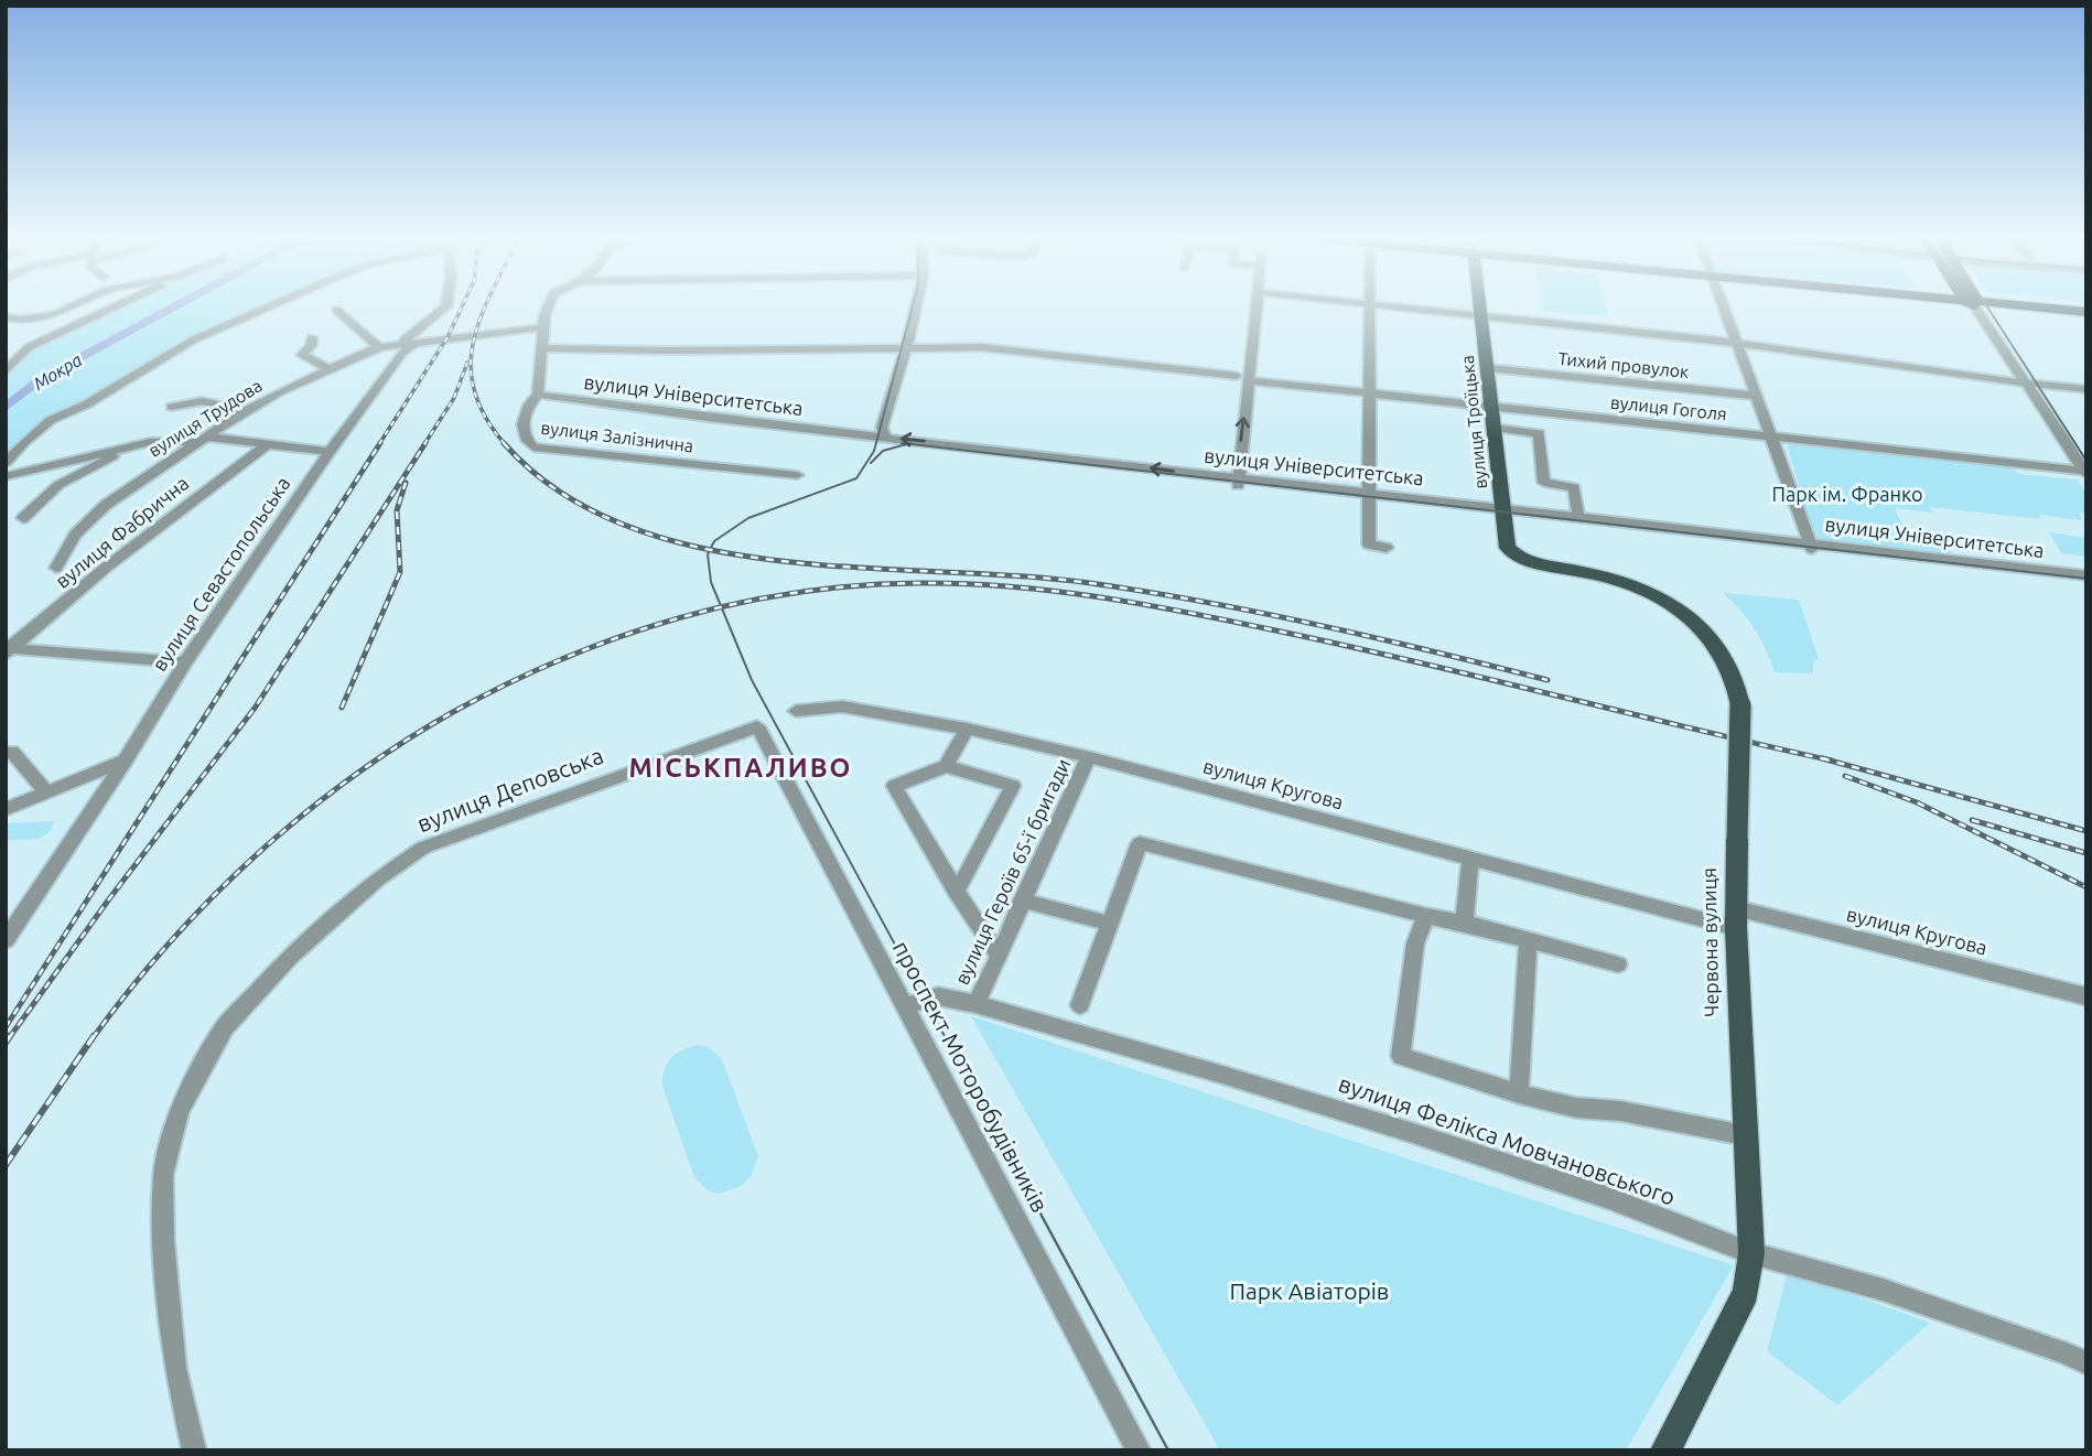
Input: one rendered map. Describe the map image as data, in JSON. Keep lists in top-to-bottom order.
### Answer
{
  "streets": {
    "main road": ["вулиця Троїцька", "Червона вулиця"],
    "street": [
      "Тихий провулок",
      "вулиця Університетська",
      "вулиця Гоголя",
      "вулиця Трудова",
      "вулиця Залізнична",
      "вулиця Фабрична",
      "вулиця Севастопольська",
      "вулиця Кругова",
      "вулиця Деповська",
      "вулиця Героїв 65-ї бригади",
      "проспект Моторобудівників",
      "вулиця Фелікса Мовчановського"
    ]
  },
  "crossings": [
    ["Тихий провулок", "вулиця Троїцька"],
    ["вулиця Університетська", "вулиця Троїцька"],
    ["вулиця Університетська", "вулиця Залізнична"],
    ["вулиця Гоголя", "вулиця Троїцька"],
    ["вулиця Гоголя", "вулиця Залізнична"],
    ["вулиця Трудова", "вулиця Залізнична"],
    ["вулиця Трудова", "вулиця Севастопольська"],
    ["вулиця Троїцька", "Червона вулиця"],
    ["вулиця Кругова", "вулиця Героїв 65-ї бригади"],
    ["вулиця Кругова", "Червона вулиця"],
    ["вулиця Деповська", "проспект Моторобудівників"],
    ["вулиця Героїв 65-ї бригади", "вулиця Фелікса Мовчановського"],
    ["Червона вулиця", "вулиця Фелікса Мовчановського"],
    ["проспект Моторобудівників", "вулиця Фелікса Мовчановського"]
  ],
  "districts": ["МІСЬКПАЛИВО"],
  "water": ["Мокра"],
  "parks": ["Парк ім. Франко", "Парк Авіаторів"]
}
